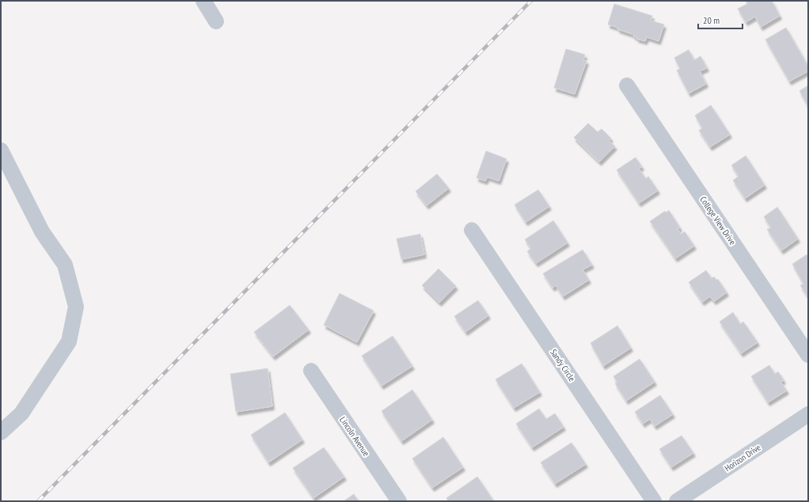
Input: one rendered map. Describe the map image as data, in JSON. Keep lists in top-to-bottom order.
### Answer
{
  "streets": {
    "street": [
      "College View Drive",
      "Sandy Circle",
      "Lincoln Avenue",
      "Horizon Drive"
    ]
  },
  "scale_bar": "20 m"
}
